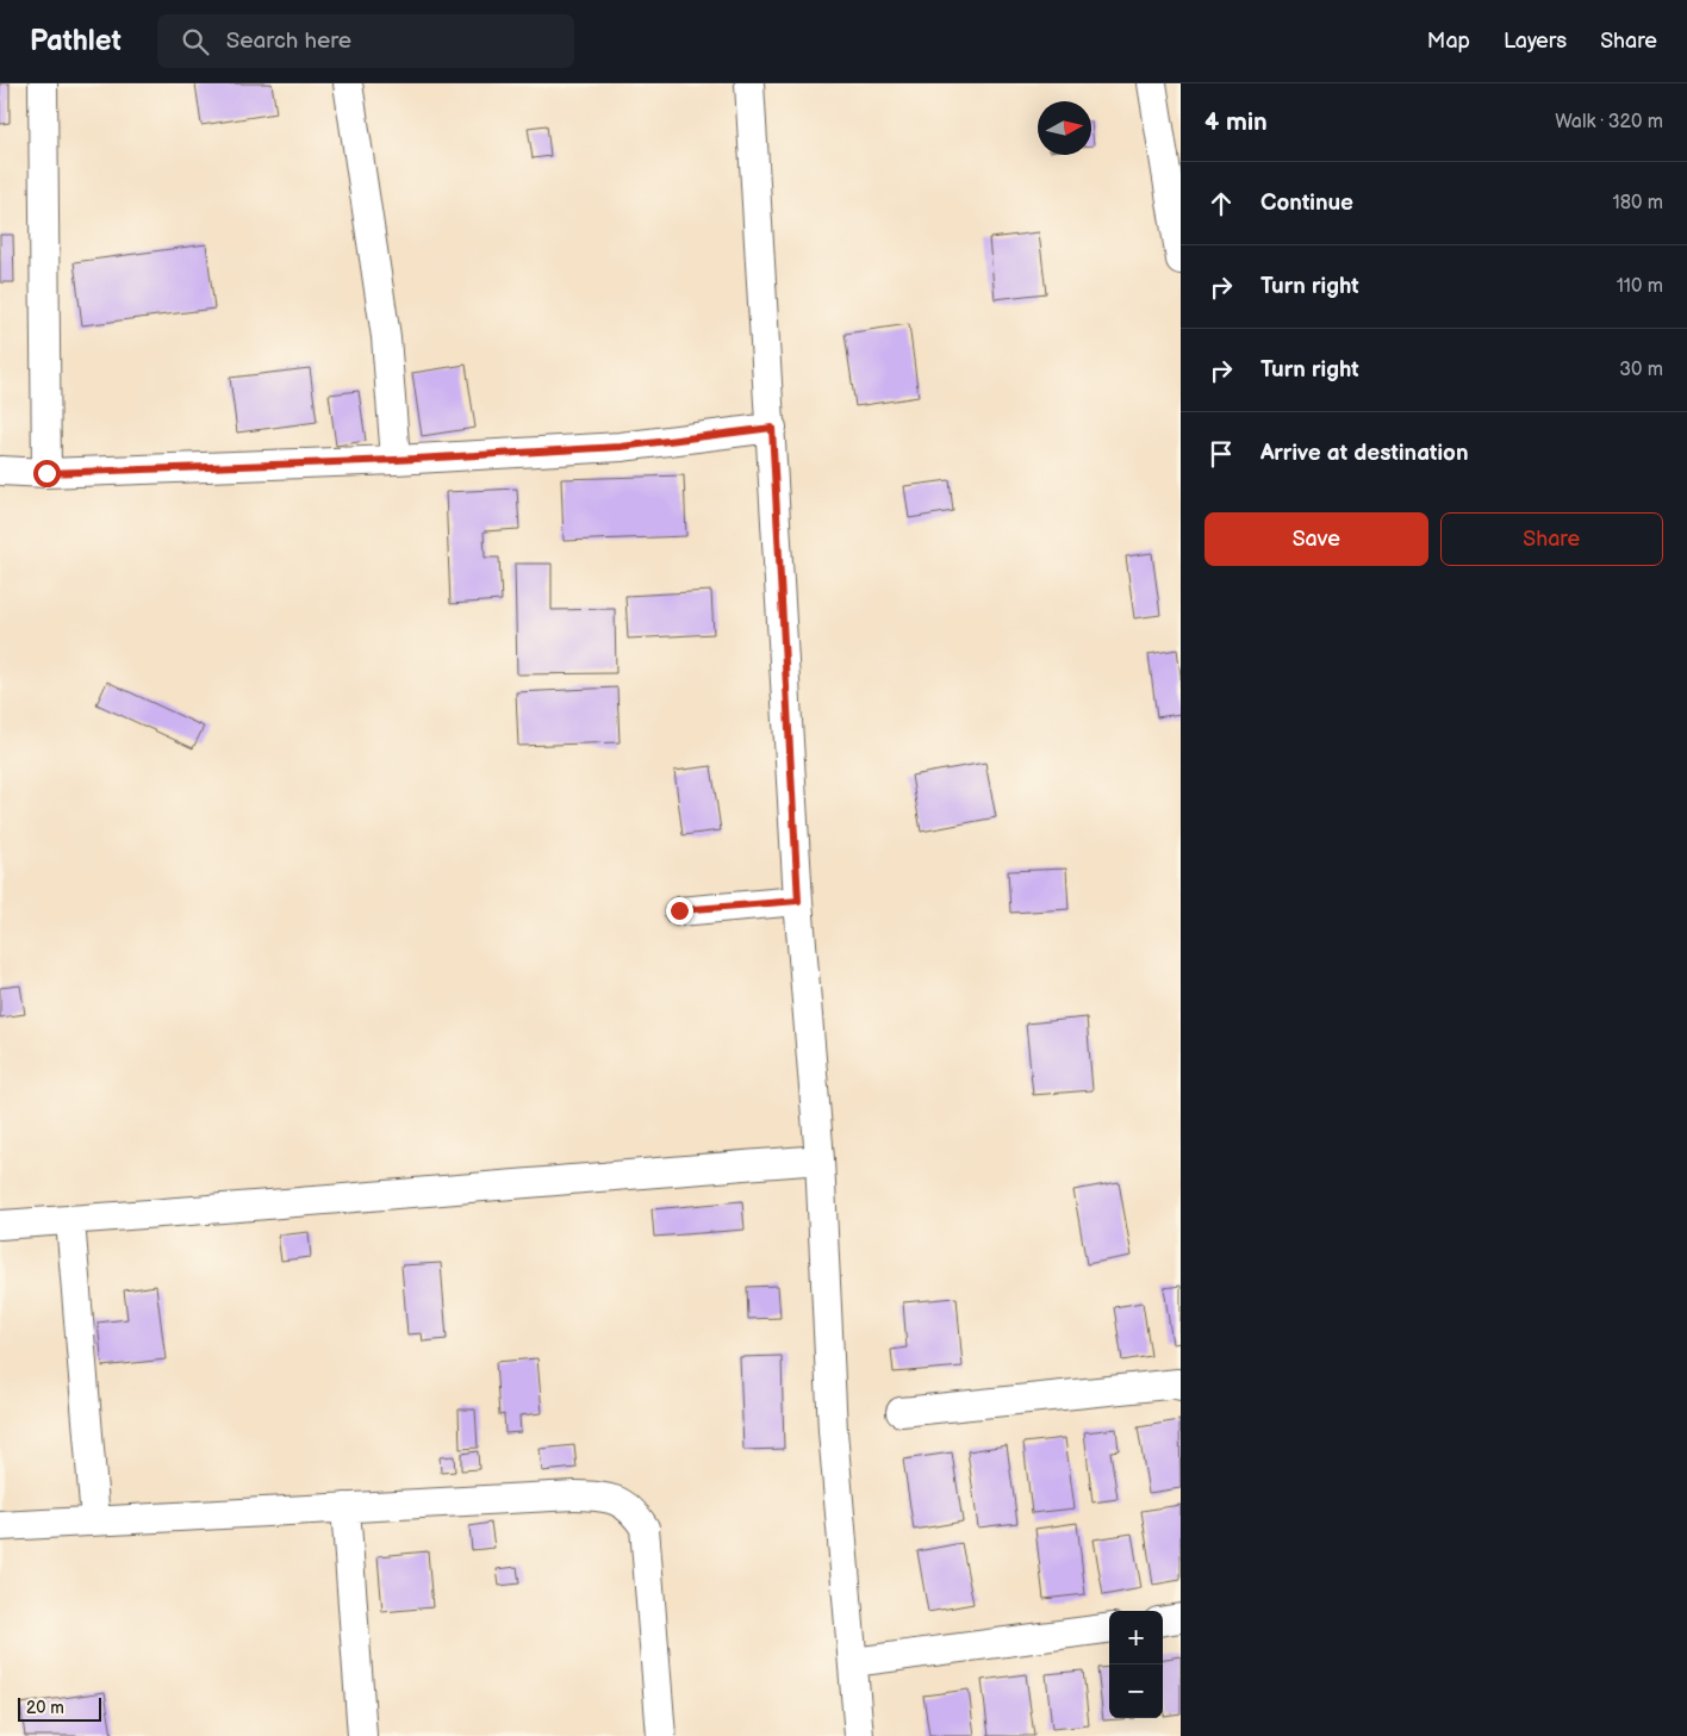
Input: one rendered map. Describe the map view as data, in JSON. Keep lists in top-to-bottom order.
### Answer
{
  "scale_bar": "20 m",
  "north": "right",
  "page": {
    "header": "Pathlet",
    "search": "Search here",
    "nav": ["Map", "Layers", "Share"],
    "heading": ["4 min", "Walk · 320 m"],
    "list": [
      ["Continue", "180 m"],
      ["Turn right", "110 m"],
      ["Turn right", "30 m"],
      "Arrive at destination"
    ],
    "buttons": ["Save", "Share"],
    "map_buttons": ["+", "−"],
    "scale": "20 m"
  }
}
